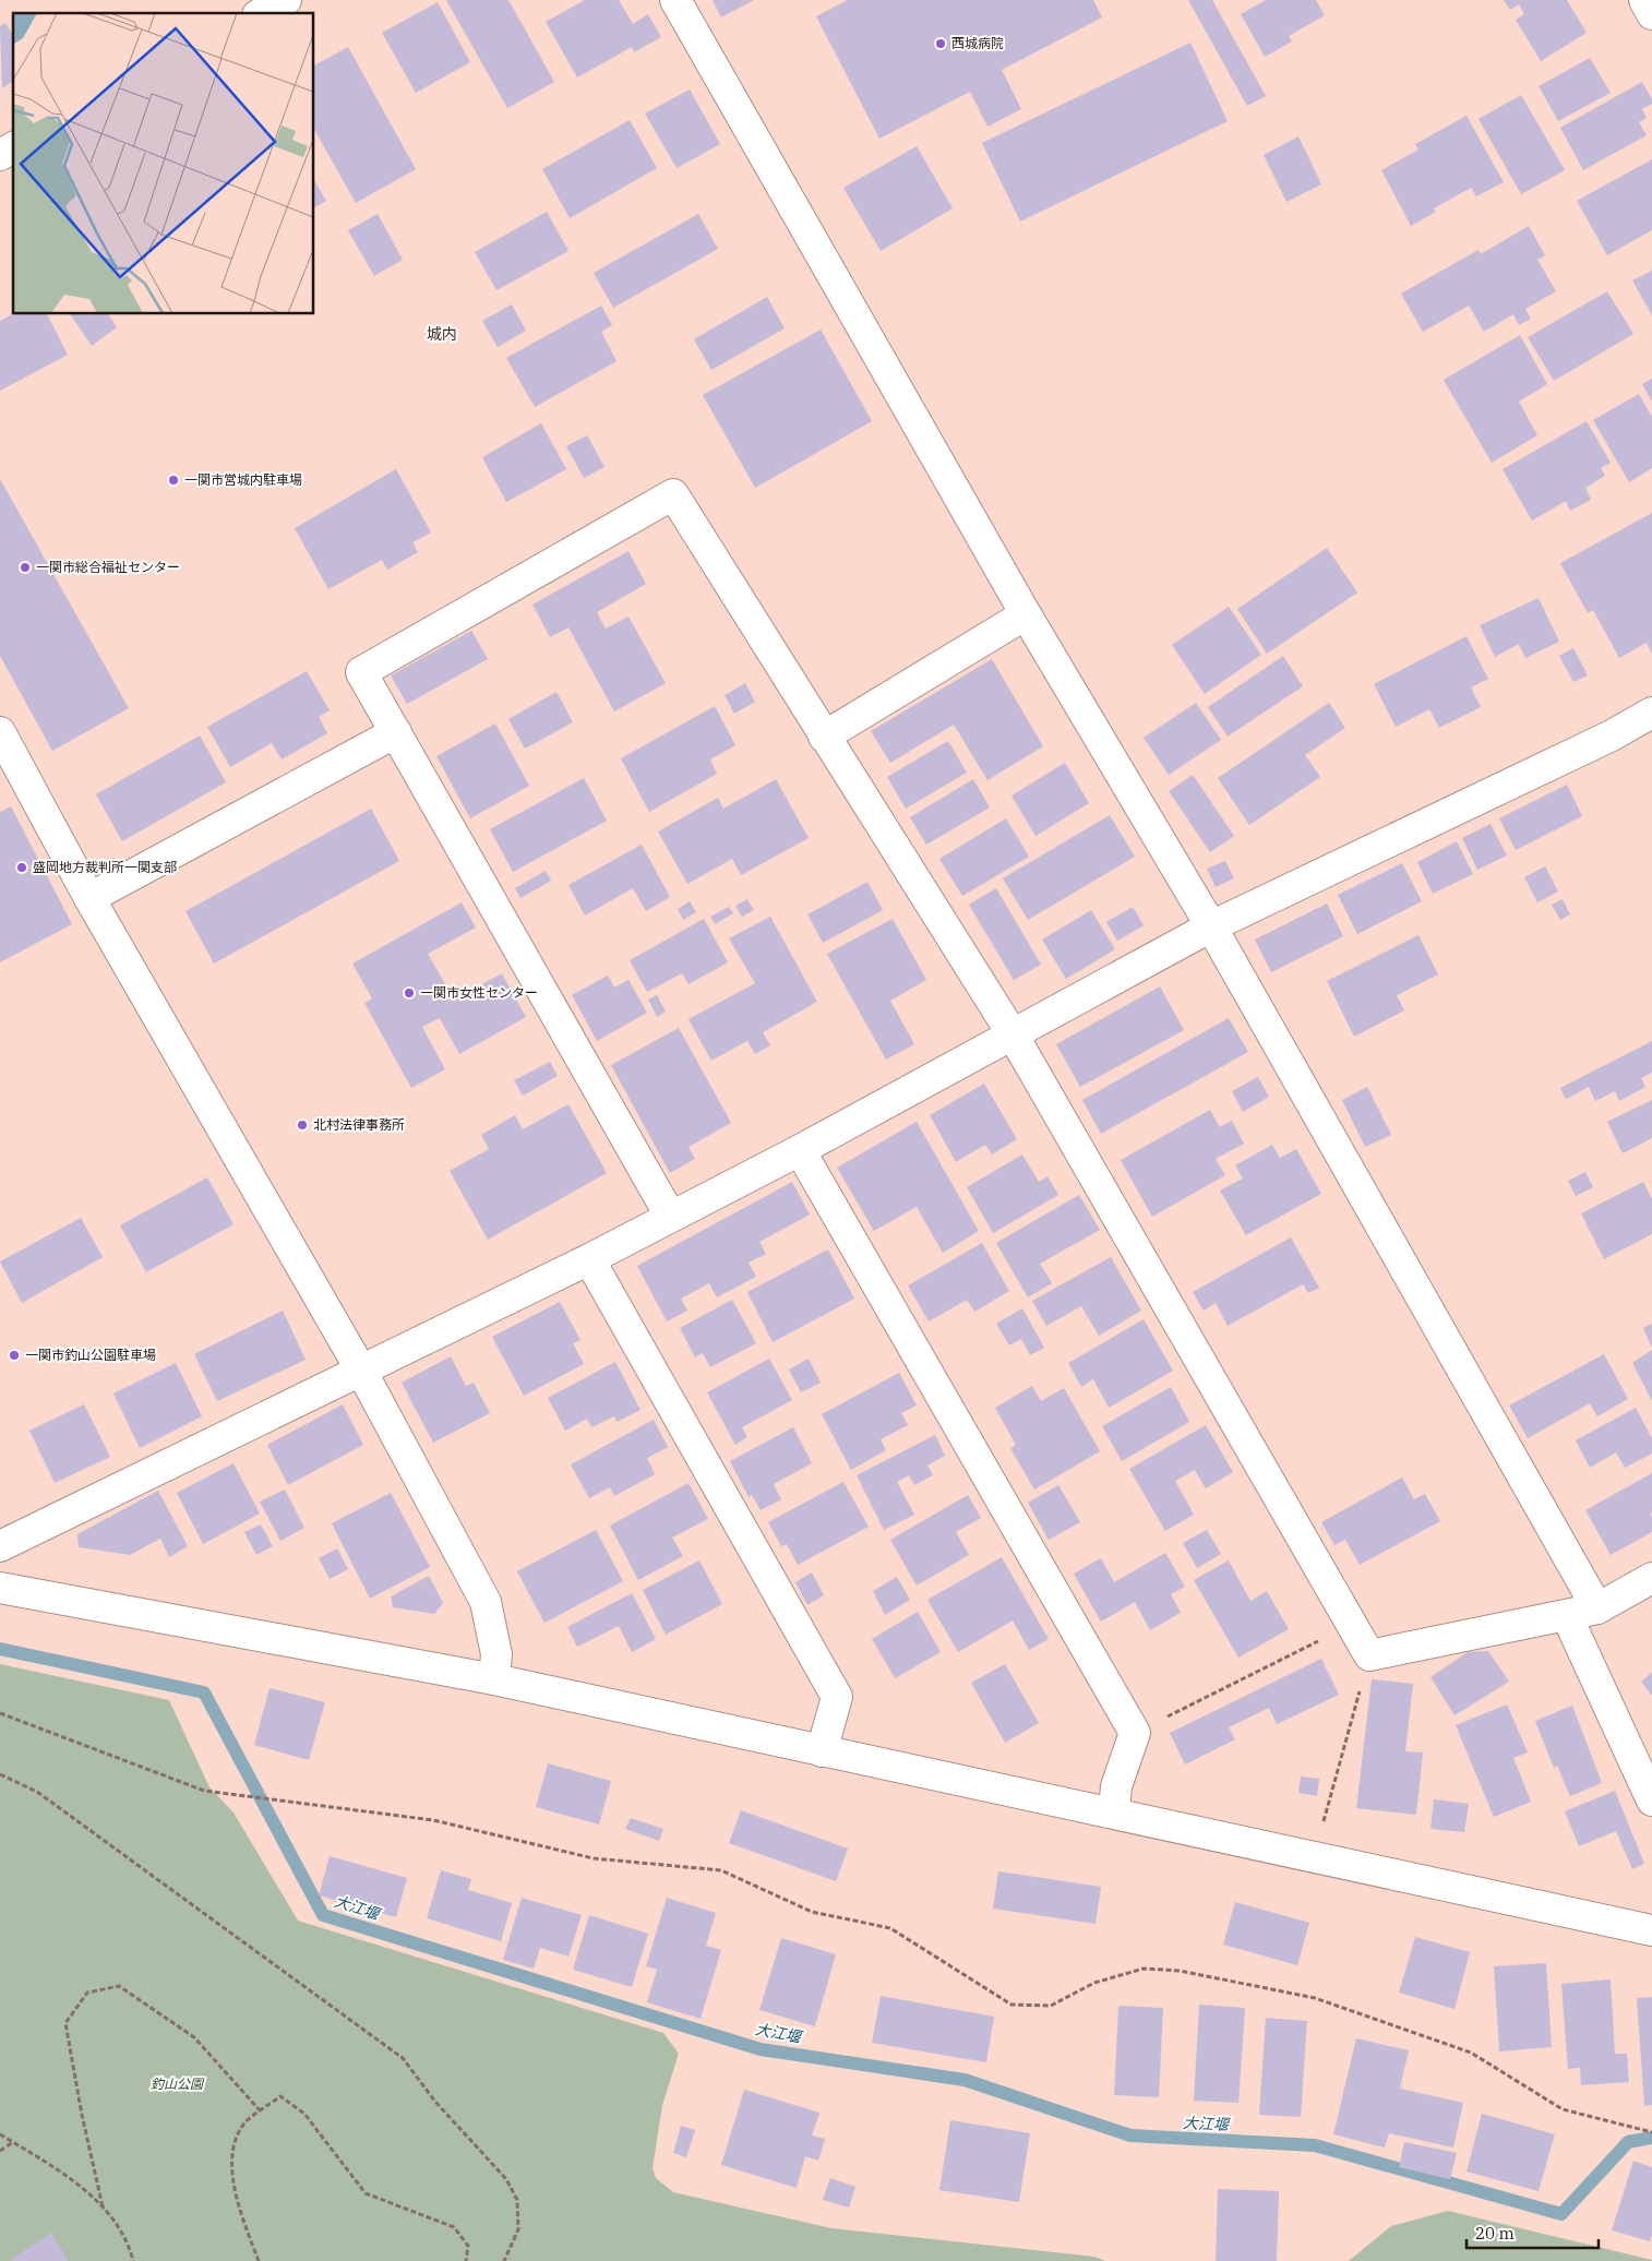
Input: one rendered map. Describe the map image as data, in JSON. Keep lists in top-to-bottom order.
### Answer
{
  "districts": ["城内"],
  "water": ["大江堰"],
  "parks": ["釣山公園"],
  "places": [
    "西城病院",
    "一関市営城内駐車場",
    "一関市総合福祉センター",
    "盛岡地方裁判所一関支部",
    "一関市女性センター",
    "北村法律事務所",
    "一関市釣山公園駐車場"
  ],
  "scale_bar": "20 m"
}
